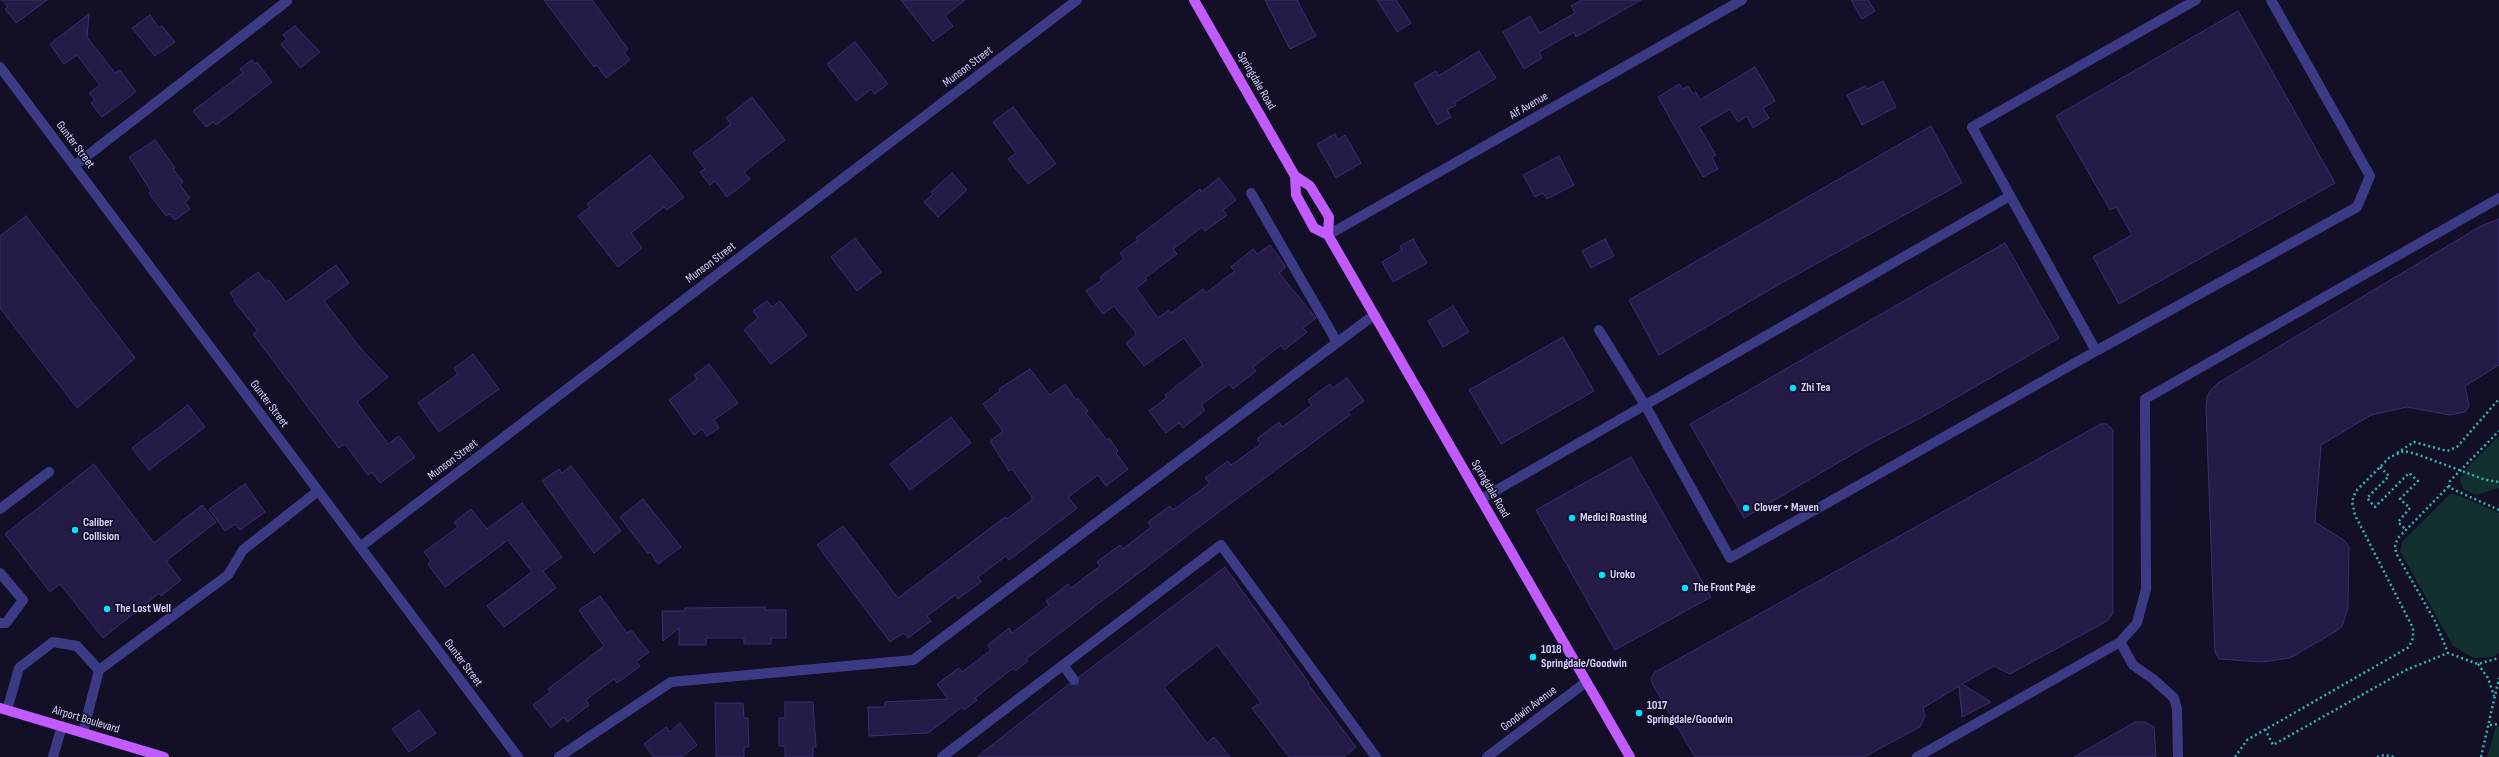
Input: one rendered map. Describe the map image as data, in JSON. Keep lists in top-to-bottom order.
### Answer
{
  "streets": {
    "main road": ["Springdale Road", "Airport Boulevard"],
    "street": [
      "Munson Street",
      "Alf Avenue",
      "Gunter Street",
      "Goodwin Avenue"
    ]
  },
  "crossings": [
    ["Munson Street", "Gunter Street"],
    ["Springdale Road", "Alf Avenue"],
    ["Springdale Road", "Goodwin Avenue"]
  ],
  "places": [
    "Zhi Tea",
    "Clover + Maven",
    "Medici Roasting",
    "Caliber Collision",
    "Uroko",
    "The Front Page",
    "The Lost Well",
    "1018 Springdale/Goodwin",
    "1017 Springdale/Goodwin"
  ]
}
